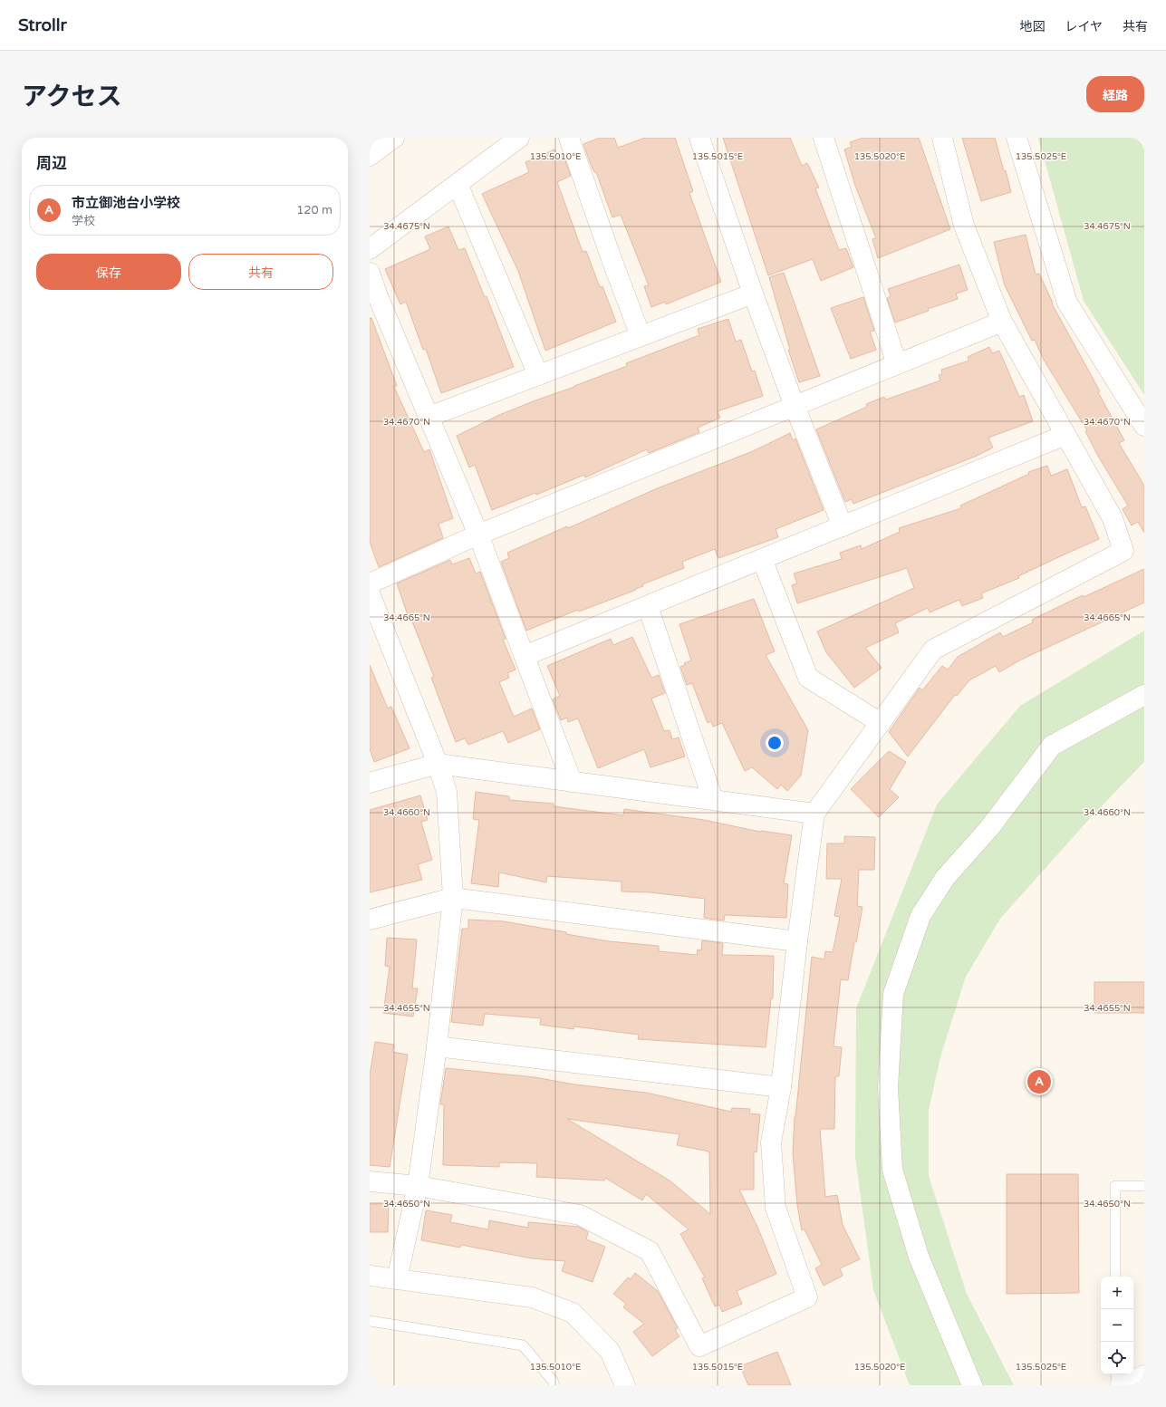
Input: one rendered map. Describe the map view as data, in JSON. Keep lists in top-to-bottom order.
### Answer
{
  "page": {
    "header": "Strollr",
    "nav": ["地図", "レイヤ", "共有"],
    "title": "アクセス",
    "buttons": [
      "経路",
      ["保存", "共有"]
    ],
    "heading": "周辺",
    "list": [
      {
        "mark": "A",
        "name": "市立御池台小学校",
        "note": "学校",
        "value": "120 m"
      }
    ],
    "pins": "A",
    "map_buttons": ["+", "−"]
  },
  "coordinates": [
    "135.5010°E",
    "135.5015°E",
    "135.5020°E",
    "135.5025°E",
    "34.4675°N",
    "34.4670°N",
    "34.4665°N",
    "34.4660°N",
    "34.4655°N",
    "34.4650°N"
  ]
}
